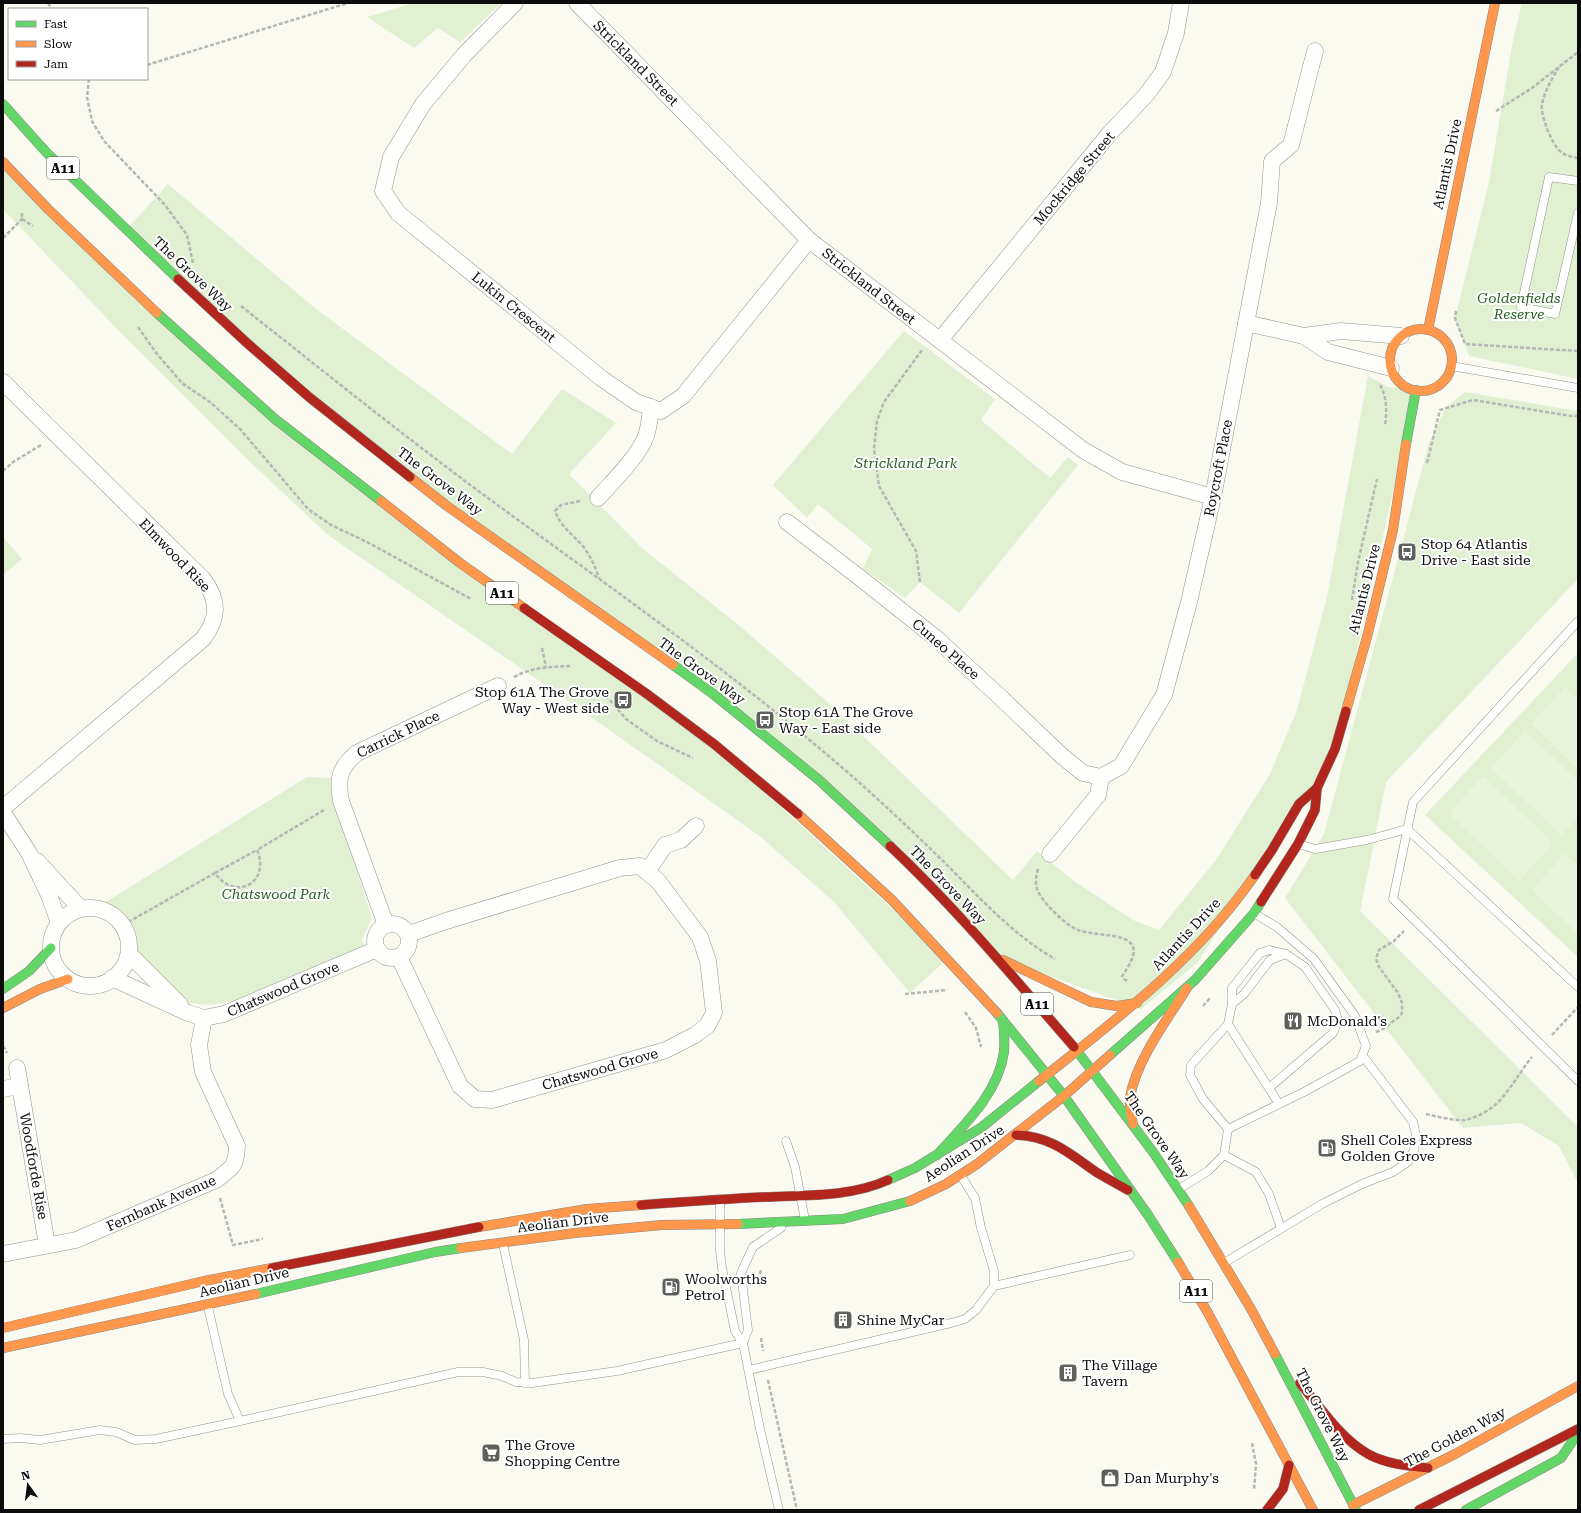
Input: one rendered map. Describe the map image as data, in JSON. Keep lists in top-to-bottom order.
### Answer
{
  "streets": {
    "main road": [
      "Atlantis Drive",
      "A11",
      "The Grove Way",
      "Aeolian Drive",
      "The Golden Way"
    ],
    "street": [
      "Strickland Street",
      "Mockridge Street",
      "Lukin Crescent",
      "Roycroft Place",
      "Elmwood Rise",
      "Cuneo Place",
      "Carrick Place",
      "Chatswood Grove",
      "Woodforde Rise",
      "Fernbank Avenue"
    ]
  },
  "crossings": [
    ["Strickland Street", "Mockridge Street"],
    ["Strickland Street", "Lukin Crescent"],
    ["Strickland Street", "Roycroft Place"],
    ["Atlantis Drive", "A11"],
    ["Atlantis Drive", "The Grove Way"],
    ["Atlantis Drive", "Aeolian Drive"],
    ["A11", "Aeolian Drive"],
    ["The Grove Way", "Aeolian Drive"],
    ["The Grove Way", "The Golden Way"],
    ["Roycroft Place", "Cuneo Place"],
    ["Carrick Place", "Chatswood Grove"],
    ["Chatswood Grove", "Fernbank Avenue"],
    ["Woodforde Rise", "Fernbank Avenue"]
  ],
  "parks": ["Goldenfields Reserve", "Strickland Park", "Chatswood Park"],
  "places": {
    "bus stop": ["Stop 64 Atlantis Drive - East side", "Stop 61A The Grove Way - West side", "Stop 61A The Grove Way - East side"],
    "restaurant": ["McDonald's"],
    "fuel station": ["Shell Coles Express Golden Grove", "Woolworths Petrol"],
    "building": ["Shine MyCar", "The Village Tavern"],
    "supermarket": ["The Grove Shopping Centre"],
    "shop": ["Dan Murphy's"]
  },
  "legend": ["Fast", "Slow", "Jam"],
  "north": "top"
}
